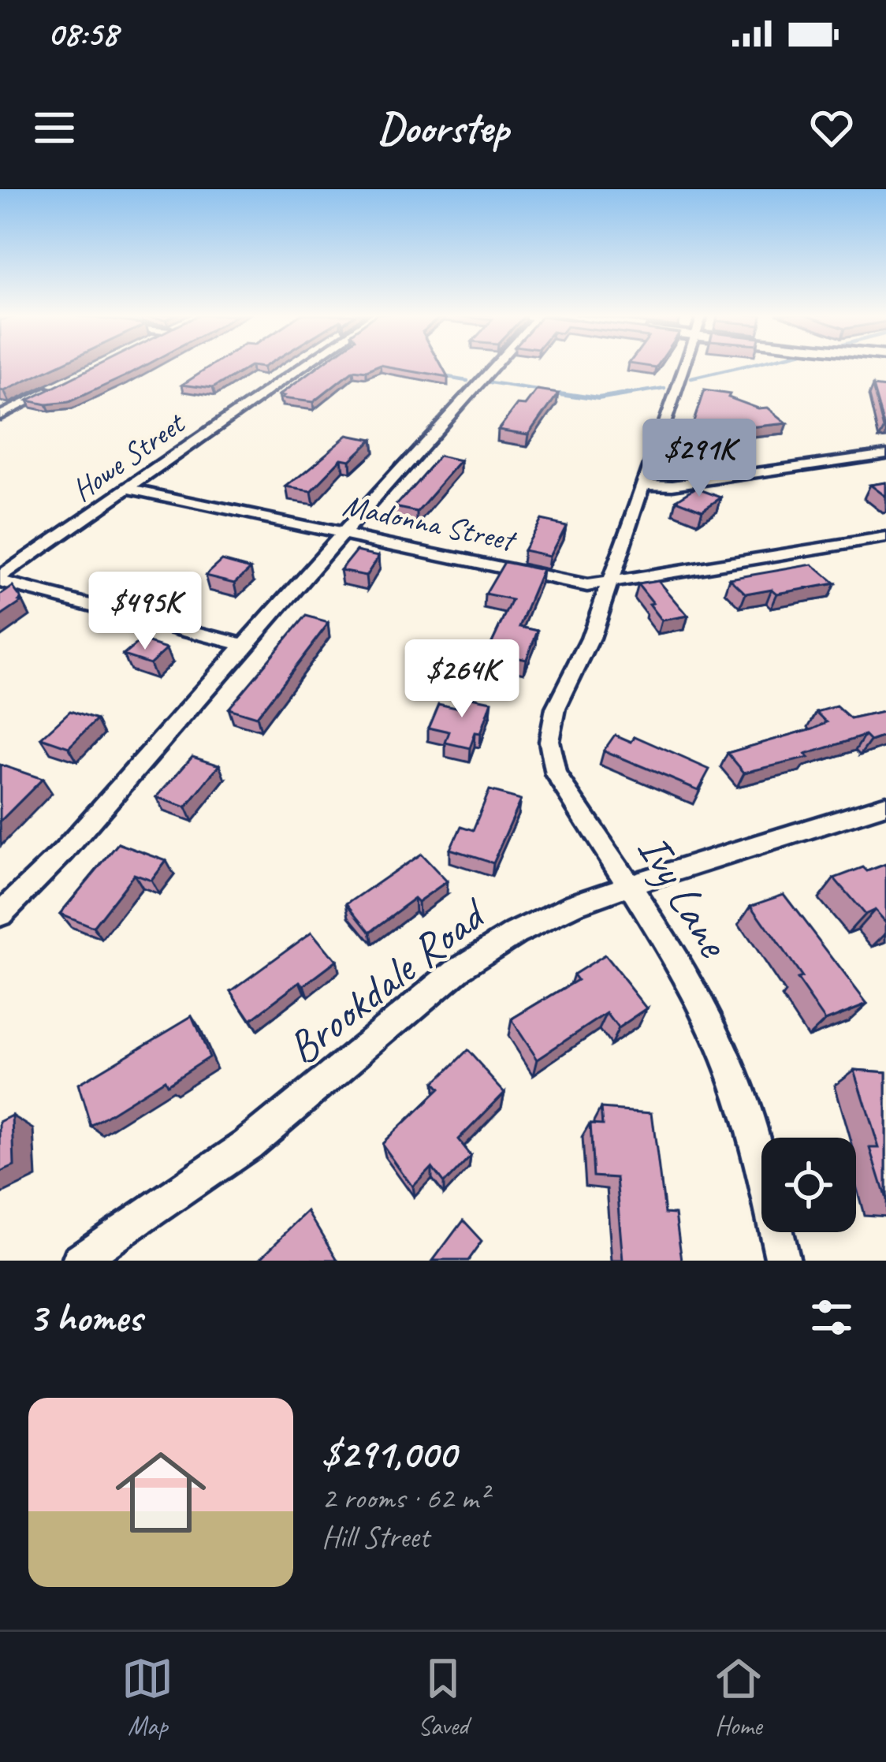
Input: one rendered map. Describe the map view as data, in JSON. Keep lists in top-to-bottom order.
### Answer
{
  "streets": {
    "street": [
      "Howe Street",
      "Madonna Street",
      "Ivy Lane",
      "Brookdale Road"
    ]
  },
  "crossings": [
    ["Howe Street", "Madonna Street"],
    ["Madonna Street", "Ivy Lane"],
    ["Ivy Lane", "Brookdale Road"]
  ],
  "page": {
    "status": "08:58",
    "header": "Doorstep",
    "price": ["$291K", "$495K", "$264K"],
    "heading": "3 homes",
    "list": [
      {
        "name": "$291,000",
        "note": "2 rooms · 62 m² · Hill Street"
      }
    ],
    "tabs": ["Map", "Saved", "Home"]
  }
}
